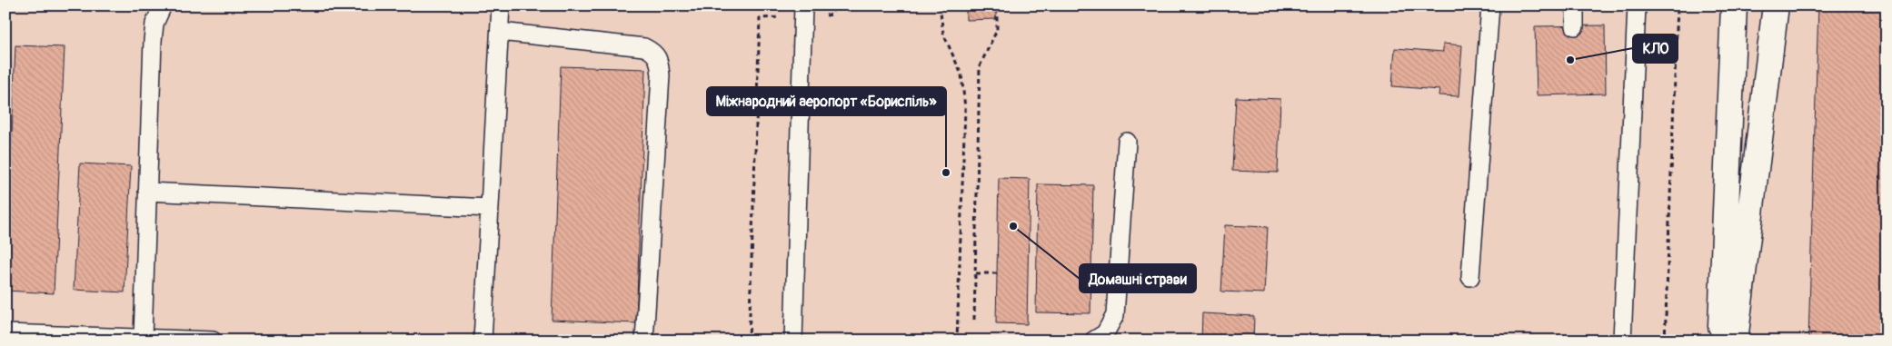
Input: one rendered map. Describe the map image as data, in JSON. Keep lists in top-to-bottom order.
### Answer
{
  "places": ["КЛО", "Міжнародний аеропорт «Бориспіль»", "Домашні страви"]
}
